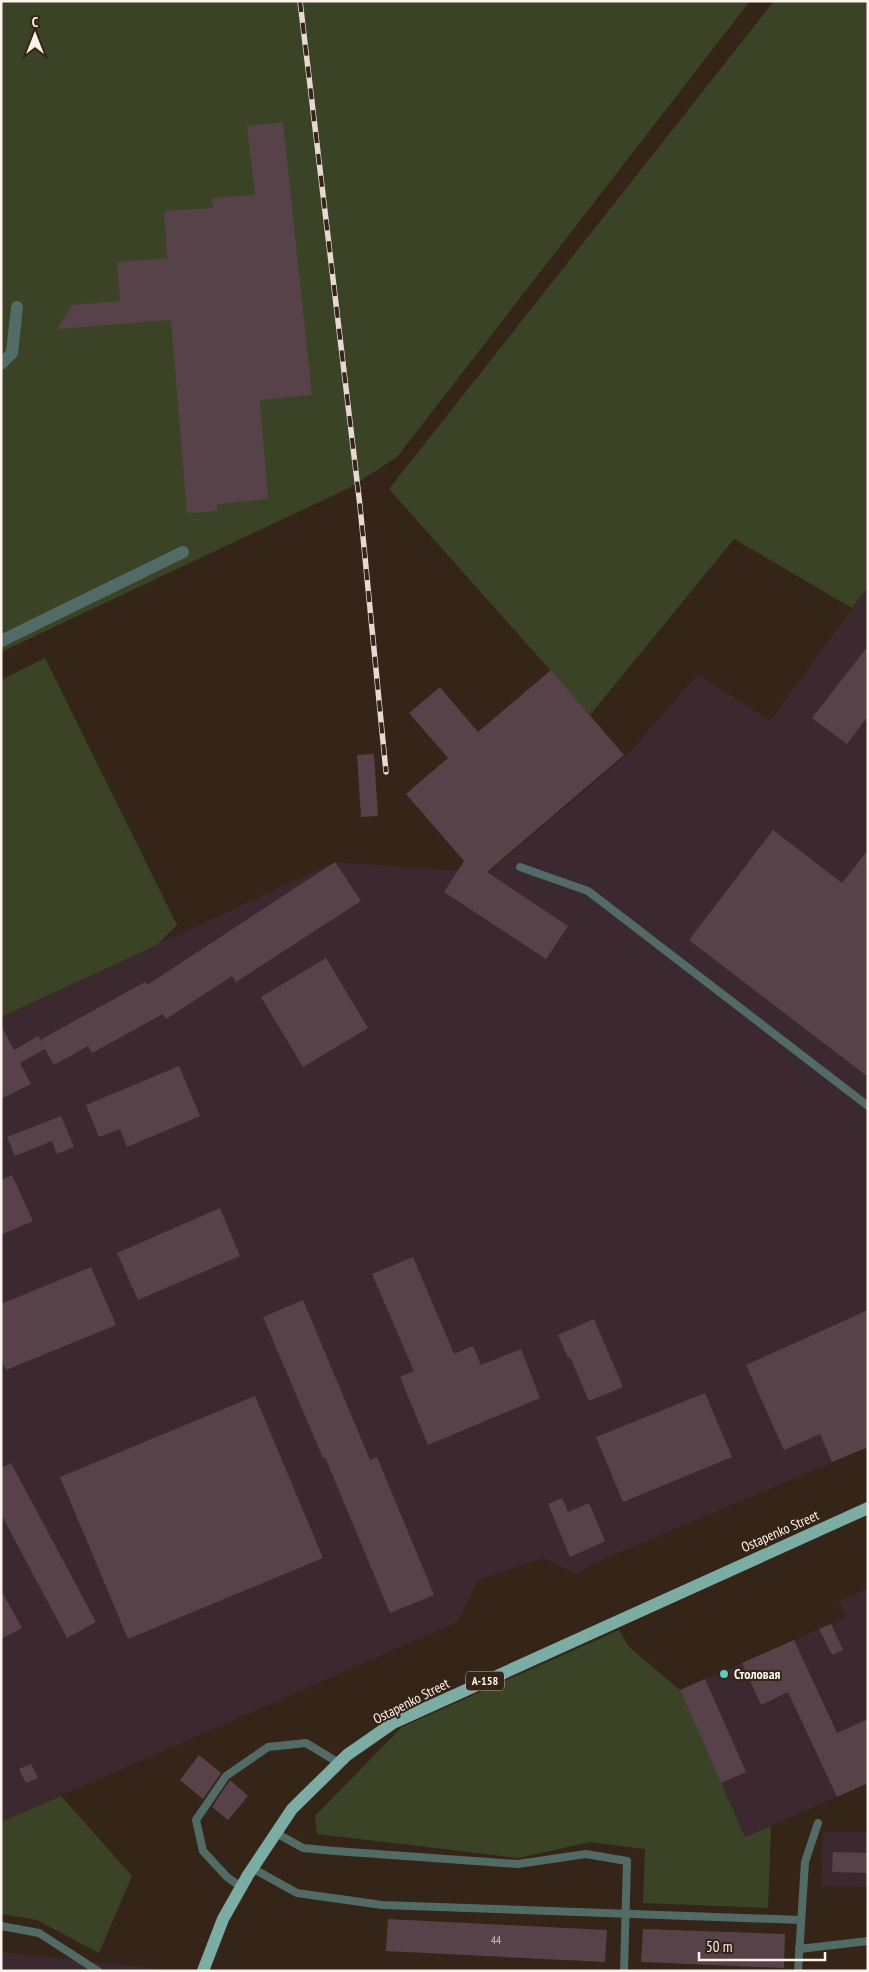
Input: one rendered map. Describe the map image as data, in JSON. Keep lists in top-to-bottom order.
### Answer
{
  "streets": {
    "main road": ["Ostapenko Street", "А-158"]
  },
  "places": ["Столовая"],
  "house_numbers": ["44"],
  "scale_bar": "50 m",
  "north": "top"
}
